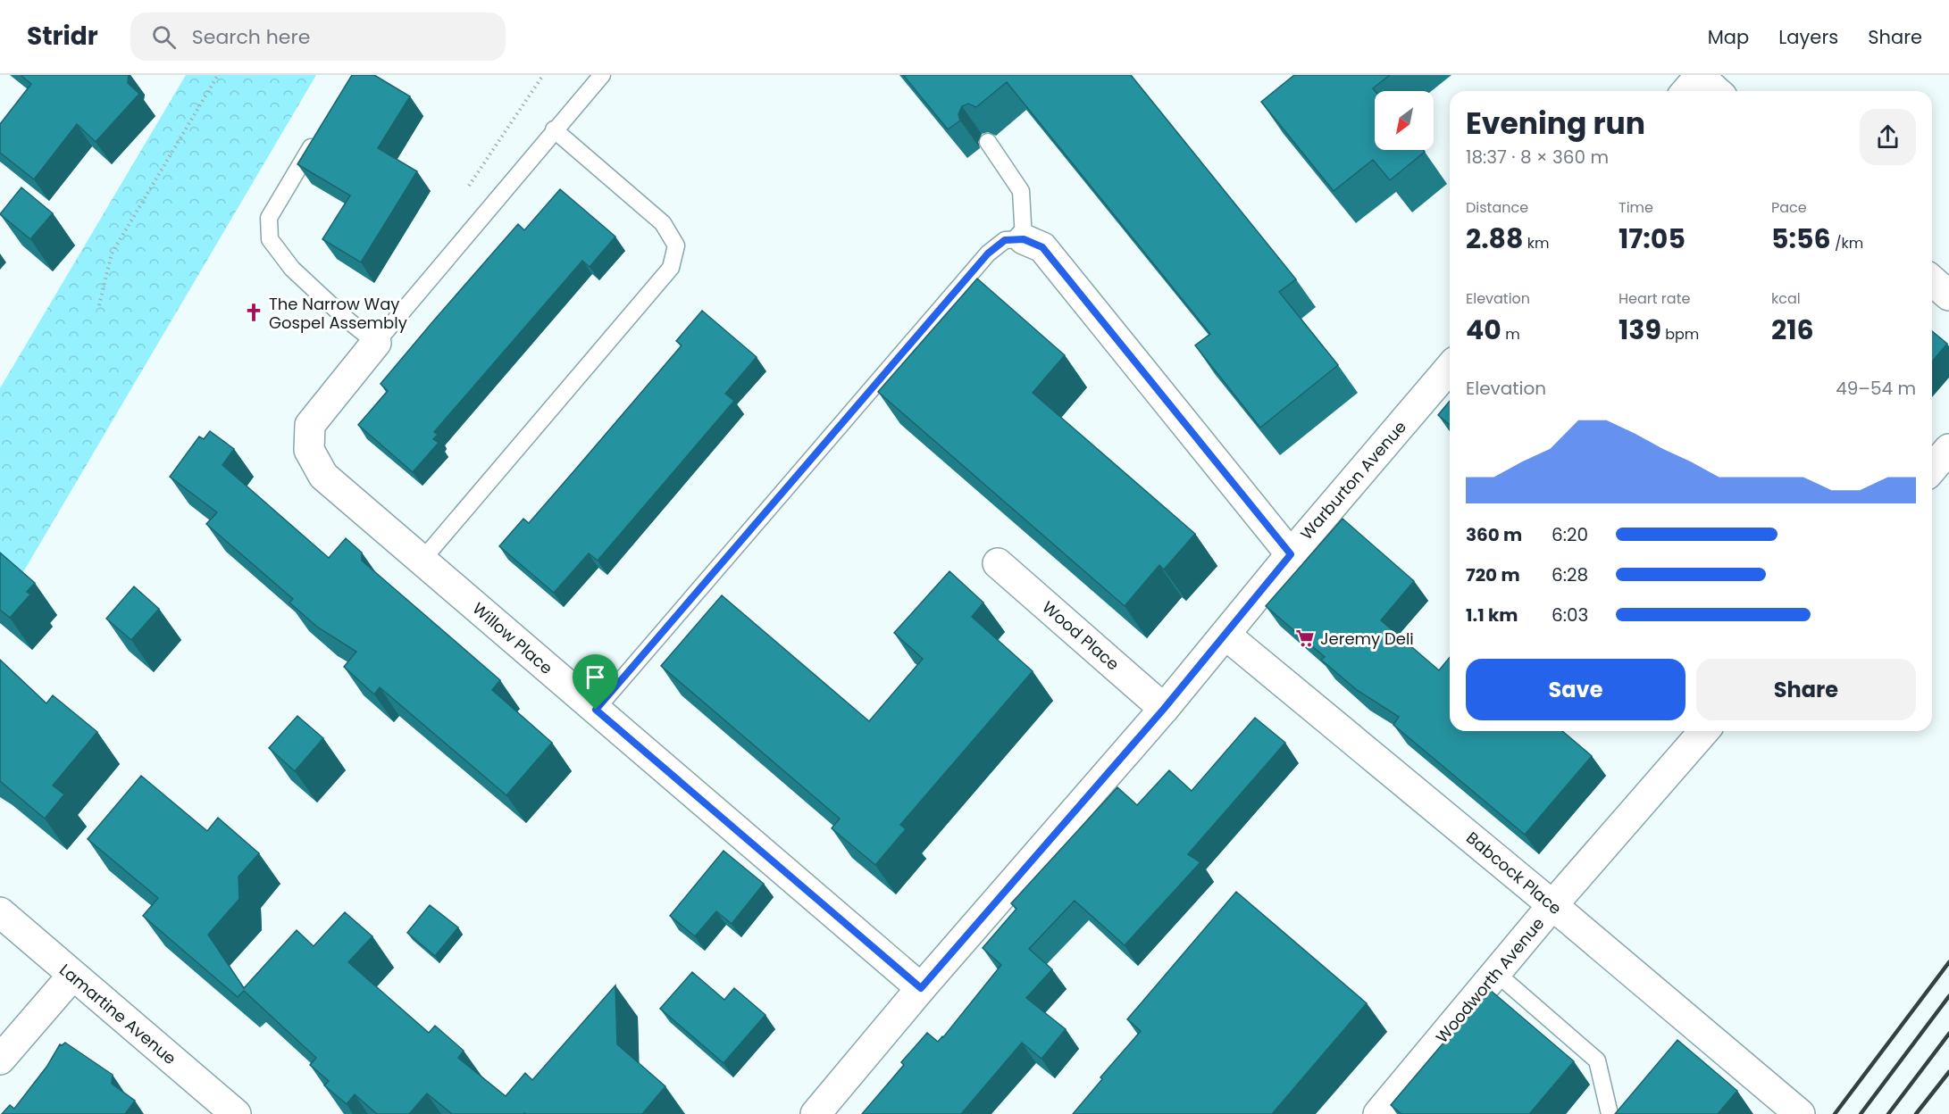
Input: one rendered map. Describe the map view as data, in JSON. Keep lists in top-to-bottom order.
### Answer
{
  "streets": {
    "street": [
      "Warburton Avenue",
      "Wood Place",
      "Willow Place",
      "Babcock Place",
      "Woodworth Avenue",
      "Lamartine Avenue"
    ]
  },
  "crossings": [
    ["Warburton Avenue", "Wood Place"],
    ["Warburton Avenue", "Willow Place"],
    ["Warburton Avenue", "Babcock Place"],
    ["Babcock Place", "Woodworth Avenue"]
  ],
  "places": {
    "church": ["The Narrow Way Gospel Assembly"],
    "supermarket": ["Jeremy Deli"]
  },
  "north": "bottom left",
  "page": {
    "header": "Stridr",
    "search": "Search here",
    "nav": ["Map", "Layers", "Share"],
    "heading": ["Evening run", "18:37 · 8 × 360 m"],
    "stats": [
      ["Distance", "2.88 km"],
      ["Time", "17:05"],
      ["Pace", "5:56 /km"],
      ["Elevation", "40 m"],
      ["Heart rate", "139 bpm"],
      ["kcal", "216"]
    ],
    "chart": ["Elevation", "49–54 m"],
    "list": [
      {
        "name": "360 m",
        "note": "6:20"
      },
      {
        "name": "720 m",
        "note": "6:28"
      },
      {
        "name": "1.1 km",
        "note": "6:03"
      }
    ],
    "buttons": ["Save", "Share"]
  }
}
